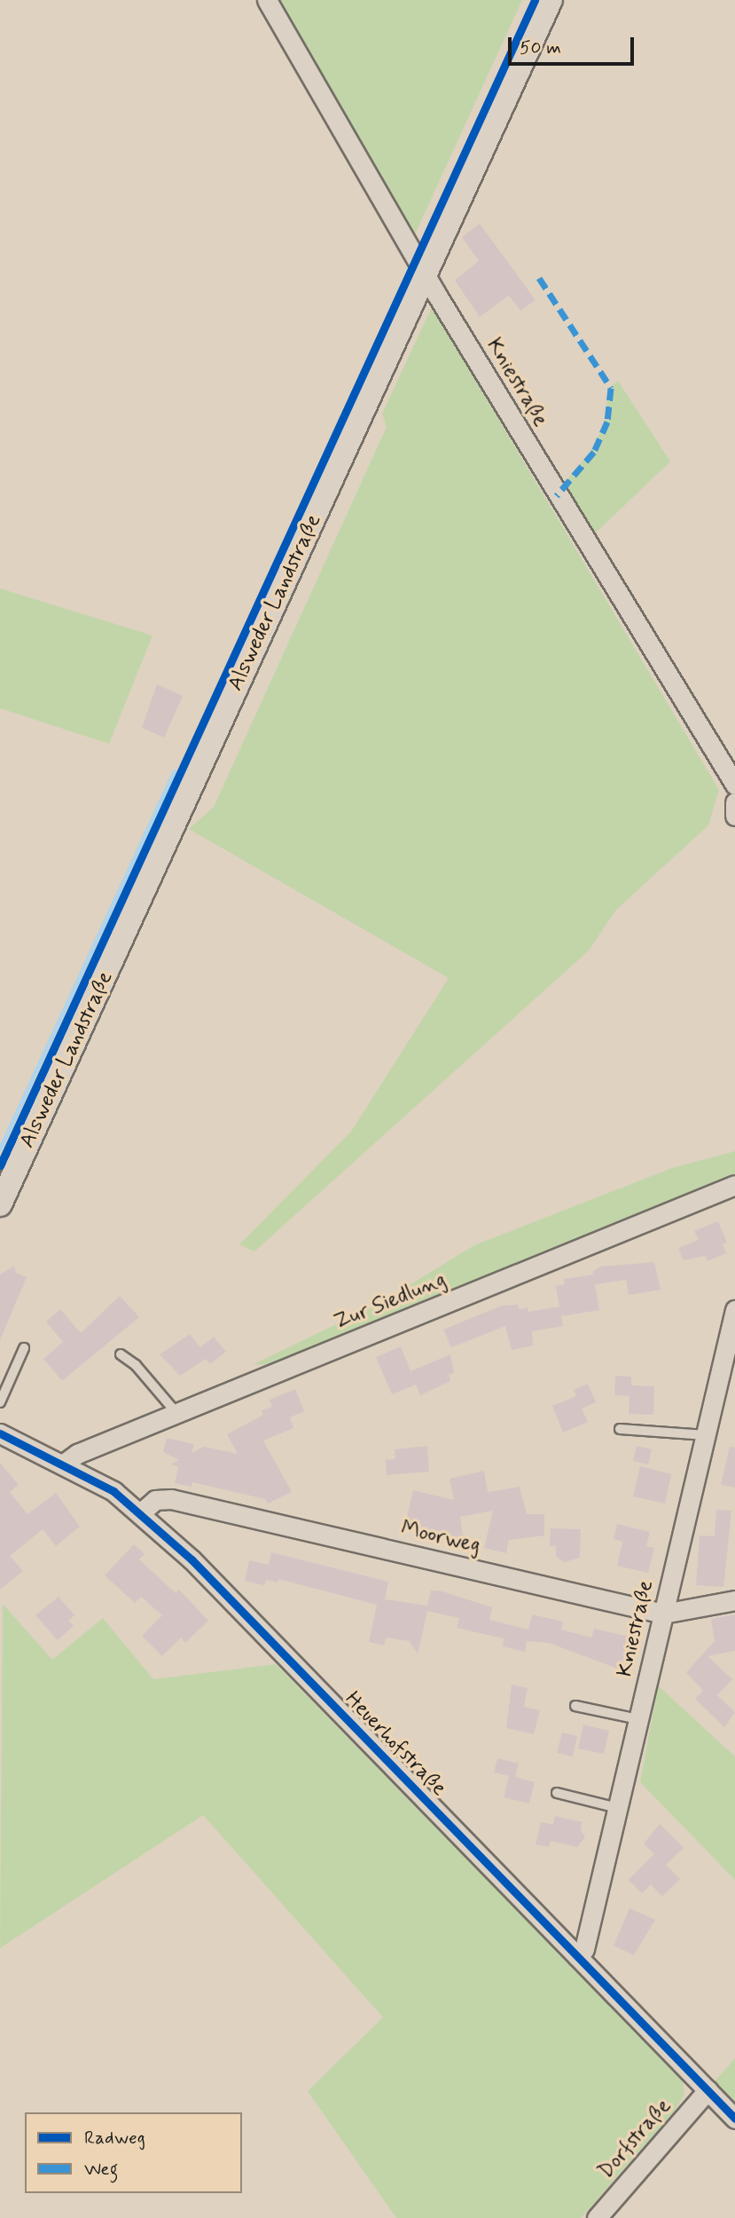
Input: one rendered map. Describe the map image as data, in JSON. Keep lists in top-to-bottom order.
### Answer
{
  "streets": {
    "street": [
      "Kniestraße",
      "Alsweder Landstraße",
      "Zur Siedlung",
      "Moorweg",
      "Heuerhofstraße",
      "Dorfstraße"
    ]
  },
  "crossings": [
    ["Kniestraße", "Alsweder Landstraße"],
    ["Kniestraße", "Moorweg"],
    ["Kniestraße", "Heuerhofstraße"],
    ["Zur Siedlung", "Heuerhofstraße"],
    ["Moorweg", "Heuerhofstraße"],
    ["Heuerhofstraße", "Dorfstraße"]
  ],
  "legend": ["Radweg", "Weg"],
  "scale_bar": "50 m"
}
